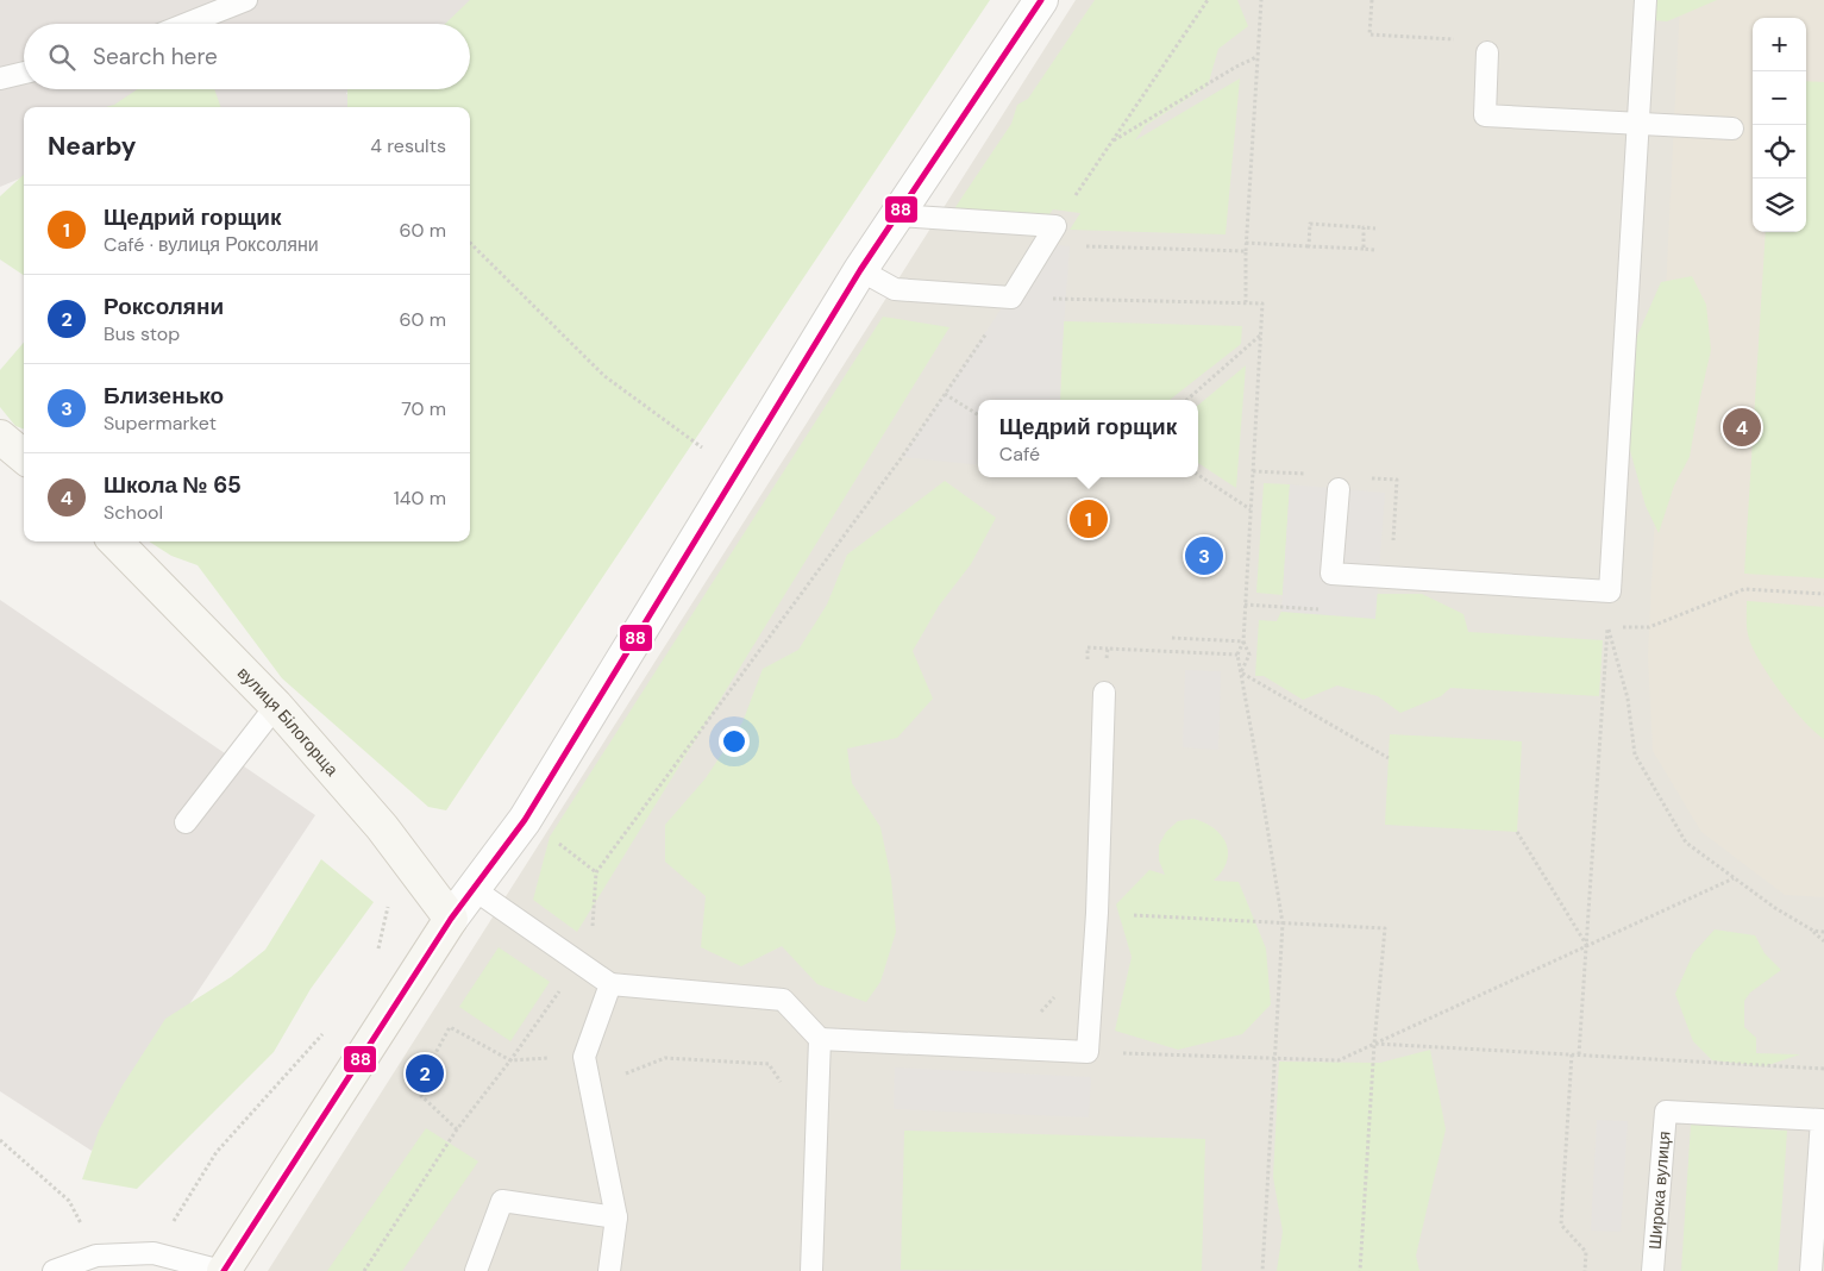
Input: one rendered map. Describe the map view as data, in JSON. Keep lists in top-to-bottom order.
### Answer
{
  "streets": {
    "street": ["вулиця Білогорща"],
    "lane": ["Широка вулиця"]
  },
  "lines": ["transit line 88"],
  "page": {
    "map_buttons": ["+", "−"],
    "search": "Search here",
    "heading": ["Nearby", "4 results"],
    "list": [
      {
        "mark": "1",
        "name": "Щедрий горщик",
        "note": "Café · вулиця Роксоляни",
        "value": "60 m"
      },
      {
        "mark": "2",
        "name": "Роксоляни",
        "note": "Bus stop",
        "value": "60 m"
      },
      {
        "mark": "3",
        "name": "Близенько",
        "note": "Supermarket",
        "value": "70 m"
      },
      {
        "mark": "4",
        "name": "Школа № 65",
        "note": "School",
        "value": "140 m"
      }
    ],
    "popup": ["Щедрий горщик", "Café"],
    "pins": [
      "4",
      "1",
      "3",
      "2"
    ]
  }
}
